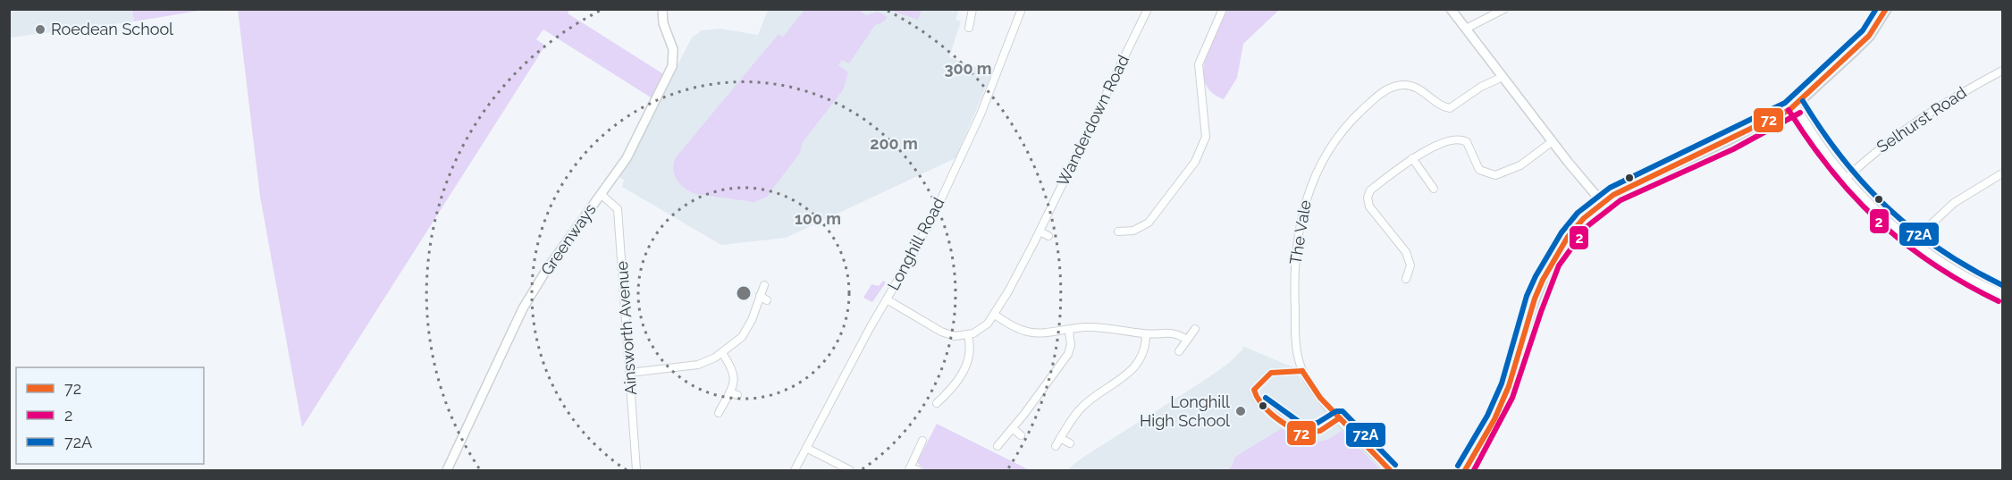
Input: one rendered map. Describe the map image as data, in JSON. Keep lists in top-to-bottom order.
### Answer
{
  "streets": {
    "street": [
      "Selhurst Road",
      "Wanderdown Road",
      "The Vale",
      "Greenways",
      "Longhill Road",
      "Ainsworth Avenue"
    ]
  },
  "crossings": [
    ["Greenways", "Ainsworth Avenue"]
  ],
  "places": ["Roedean School", "Longhill High School"],
  "lines": ["transit line 72", "transit line 72A", "transit line 2"],
  "legend": ["72", "2", "72A"],
  "rings": ["300 m", "200 m", "100 m"]
}
